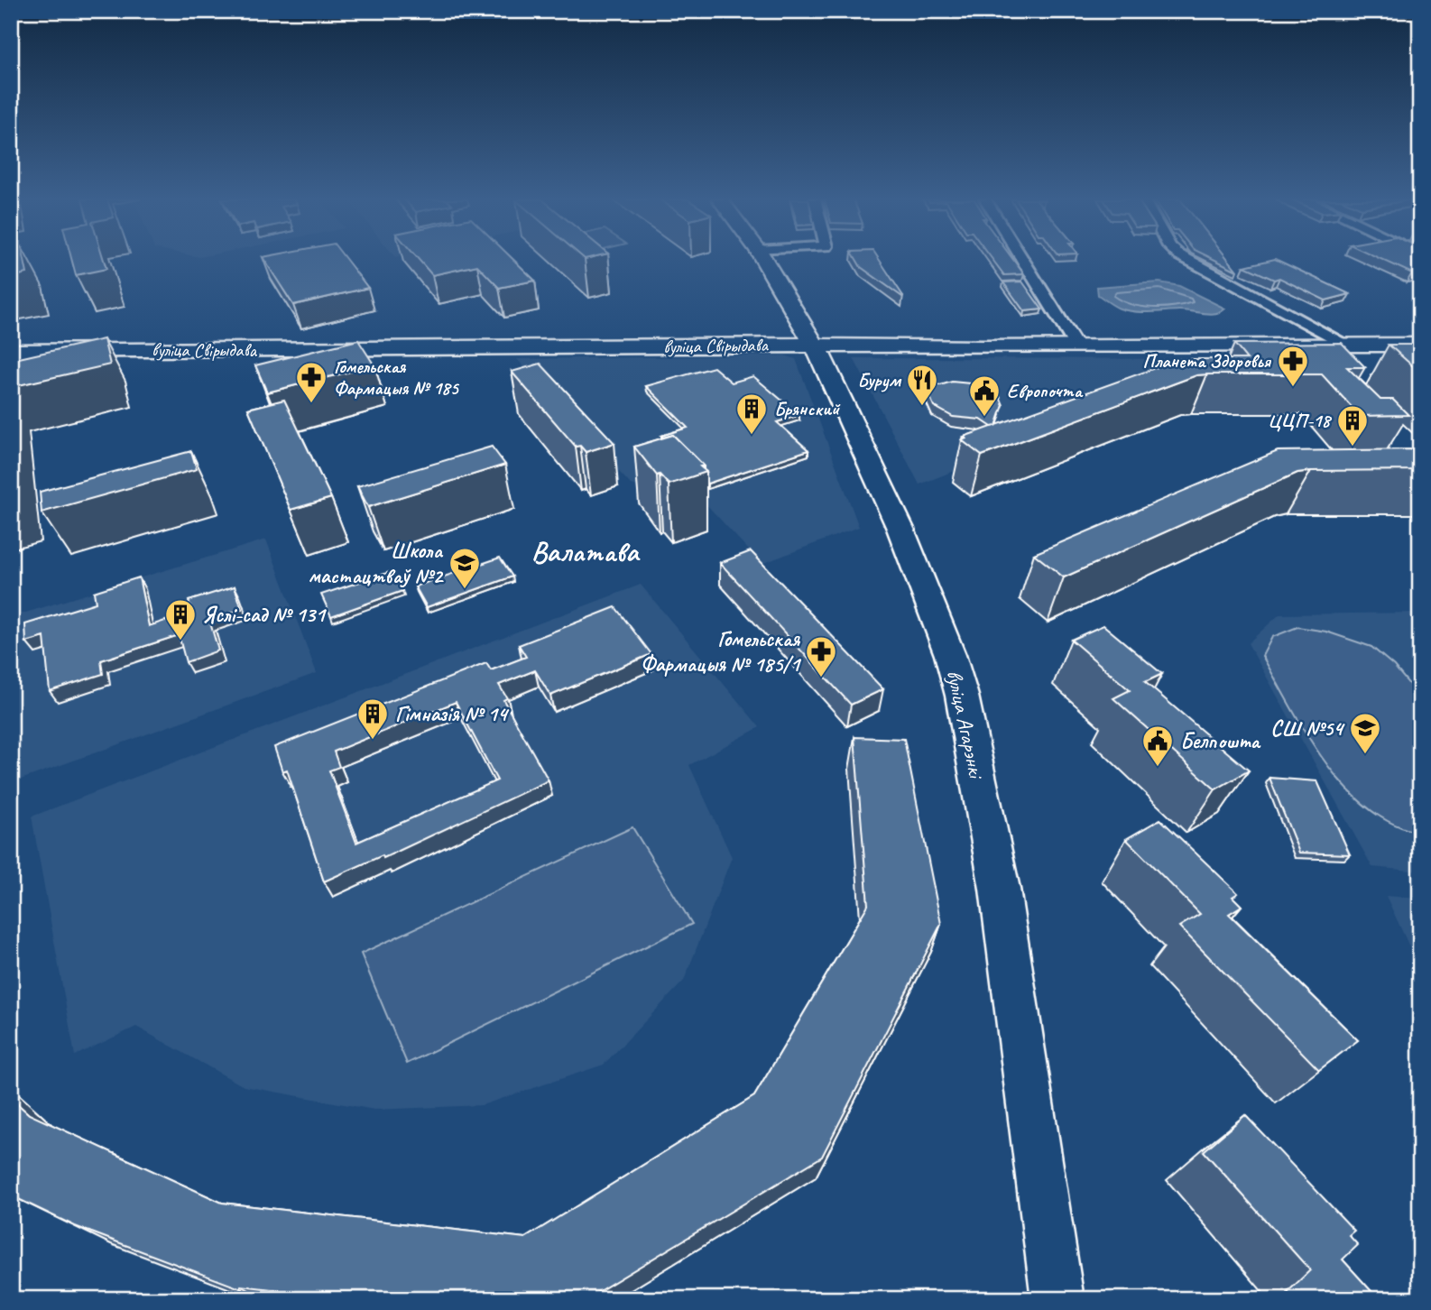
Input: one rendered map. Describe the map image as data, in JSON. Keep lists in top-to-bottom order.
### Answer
{
  "streets": {
    "main road": ["вуліца Свірыдава", "вуліца Агарэнкі"]
  },
  "crossings": [
    ["вуліца Свірыдава", "вуліца Агарэнкі"]
  ],
  "districts": ["Валатава"],
  "places": {
    "pharmacy": ["Планета Здоровья", "Гомельская Фармацыя № 185", "Гомельская Фармацыя № 185/1"],
    "restaurant": ["Бурум"],
    "public building": ["Европочта", "Белпошта"],
    "building": [
      "Брянский",
      "ЦЦП-18",
      "Яслі-сад № 131",
      "Гімназія № 14"
    ],
    "school or university": ["Школа мастацтваў №2", "СШ №54"]
  }
}
